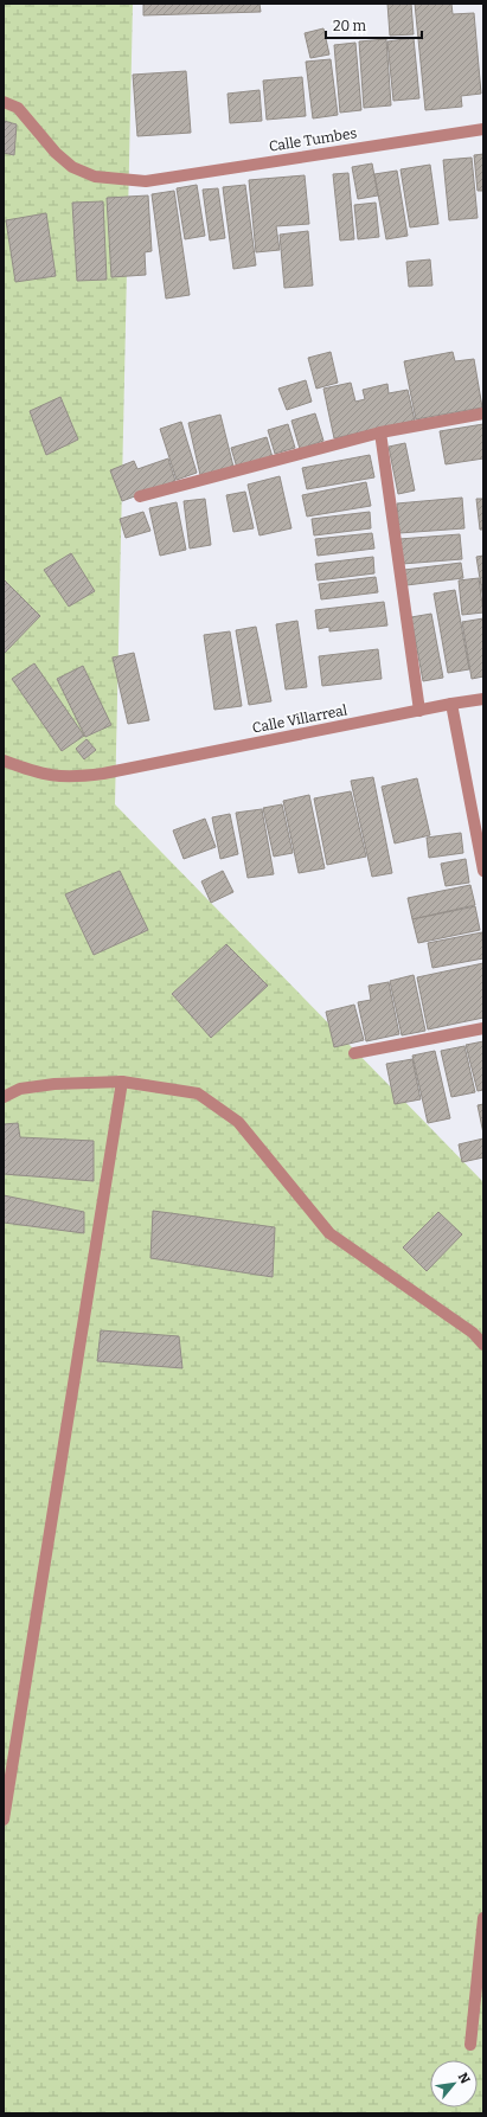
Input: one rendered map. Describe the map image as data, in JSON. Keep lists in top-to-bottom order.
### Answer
{
  "streets": {
    "street": ["Calle Tumbes", "Calle Villarreal"]
  },
  "scale_bar": "20 m",
  "north": "top right"
}
